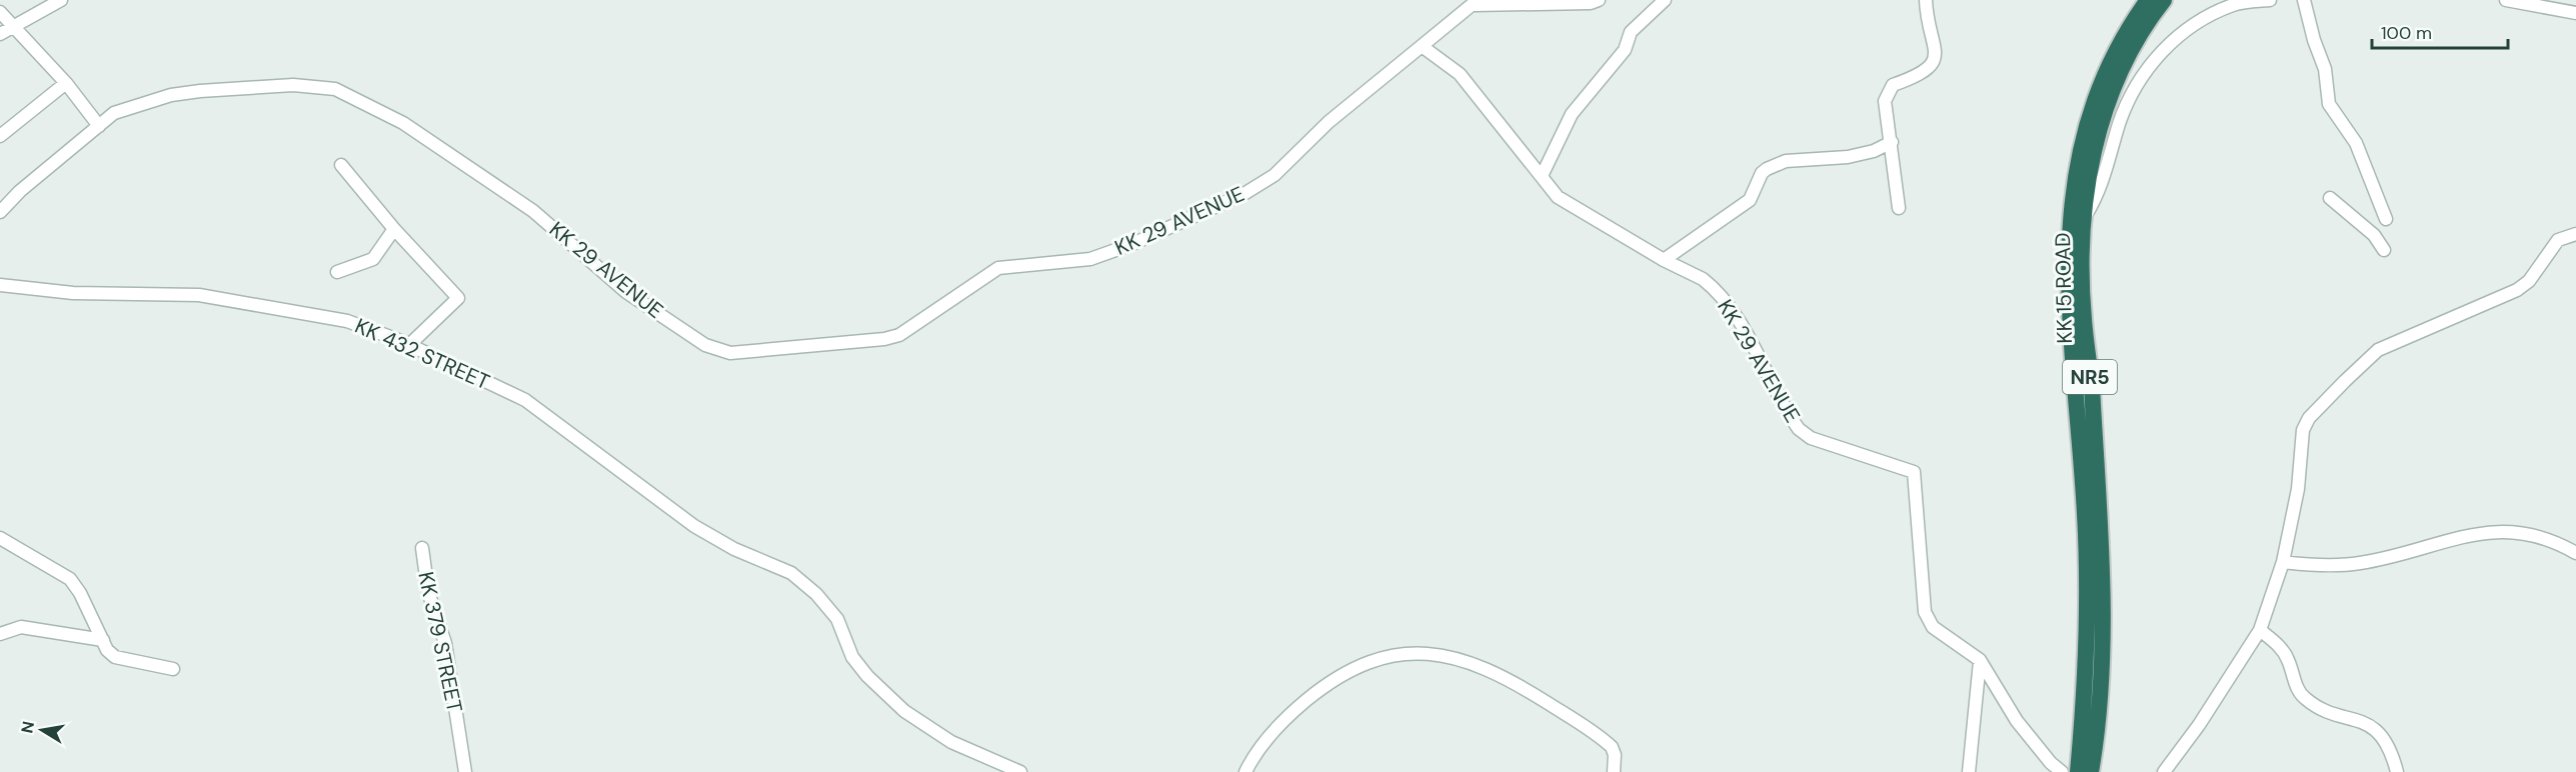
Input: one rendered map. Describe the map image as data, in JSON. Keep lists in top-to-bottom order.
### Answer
{
  "streets": {
    "highway": ["KK 15 ROAD", "NR5"],
    "street": ["KK 29 AVENUE", "KK 432 STREET", "KK 379 STREET"]
  },
  "scale_bar": "100 m",
  "north": "left"
}
